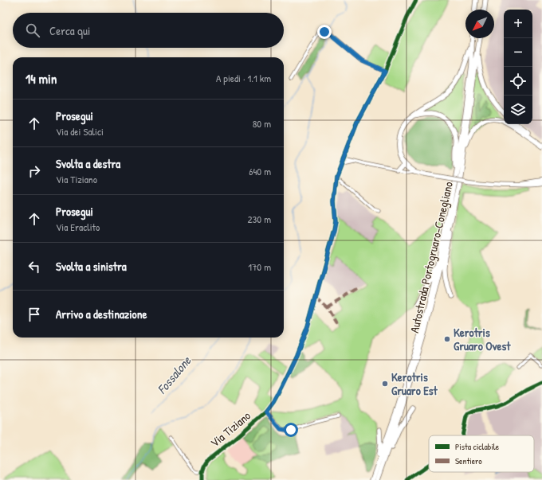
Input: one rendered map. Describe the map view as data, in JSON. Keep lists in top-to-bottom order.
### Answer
{
  "streets": {
    "highway": ["Autostrada Portogruaro-Conegliano"],
    "street": ["Via Tiziano"]
  },
  "water": ["Fossalone"],
  "places": ["Kerotris Gruaro Ovest", "Kerotris Gruaro Est"],
  "legend": ["Pista ciclabile", "Sentiero"],
  "north": "bottom left",
  "page": {
    "map_buttons": ["+", "−"],
    "search": "Cerca qui",
    "heading": ["14 min", "A piedi · 1.1 km"],
    "list": [
      ["Prosegui", "Via dei Salici", "80 m"],
      ["Svolta a destra", "Via Tiziano", "640 m"],
      ["Prosegui", "Via Eraclito", "230 m"],
      ["Svolta a sinistra", "170 m"],
      "Arrivo a destinazione"
    ]
  }
}
